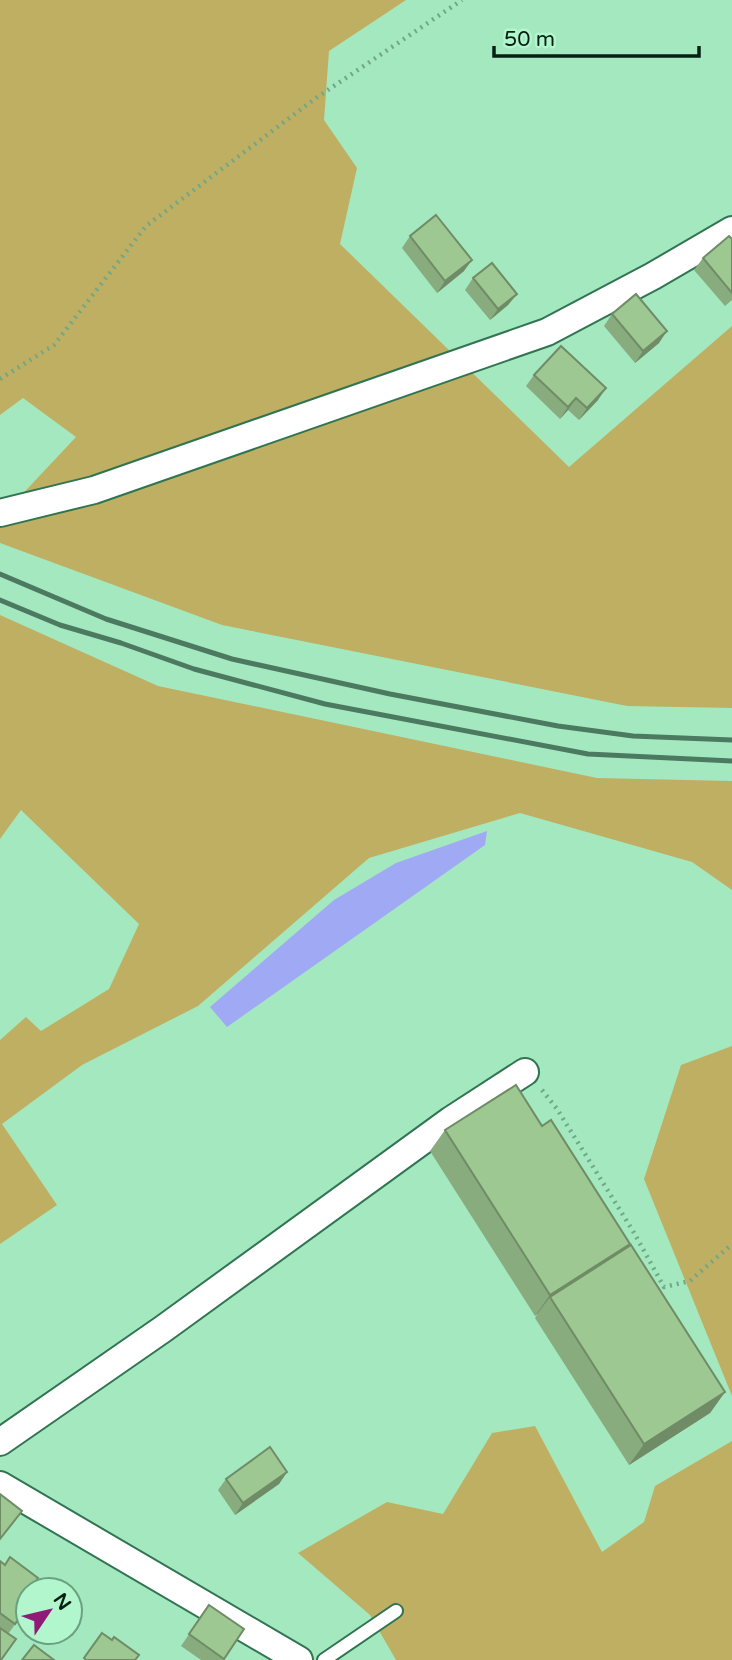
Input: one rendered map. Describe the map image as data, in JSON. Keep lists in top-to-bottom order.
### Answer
{
  "scale_bar": "50 m",
  "north": "top right"
}
